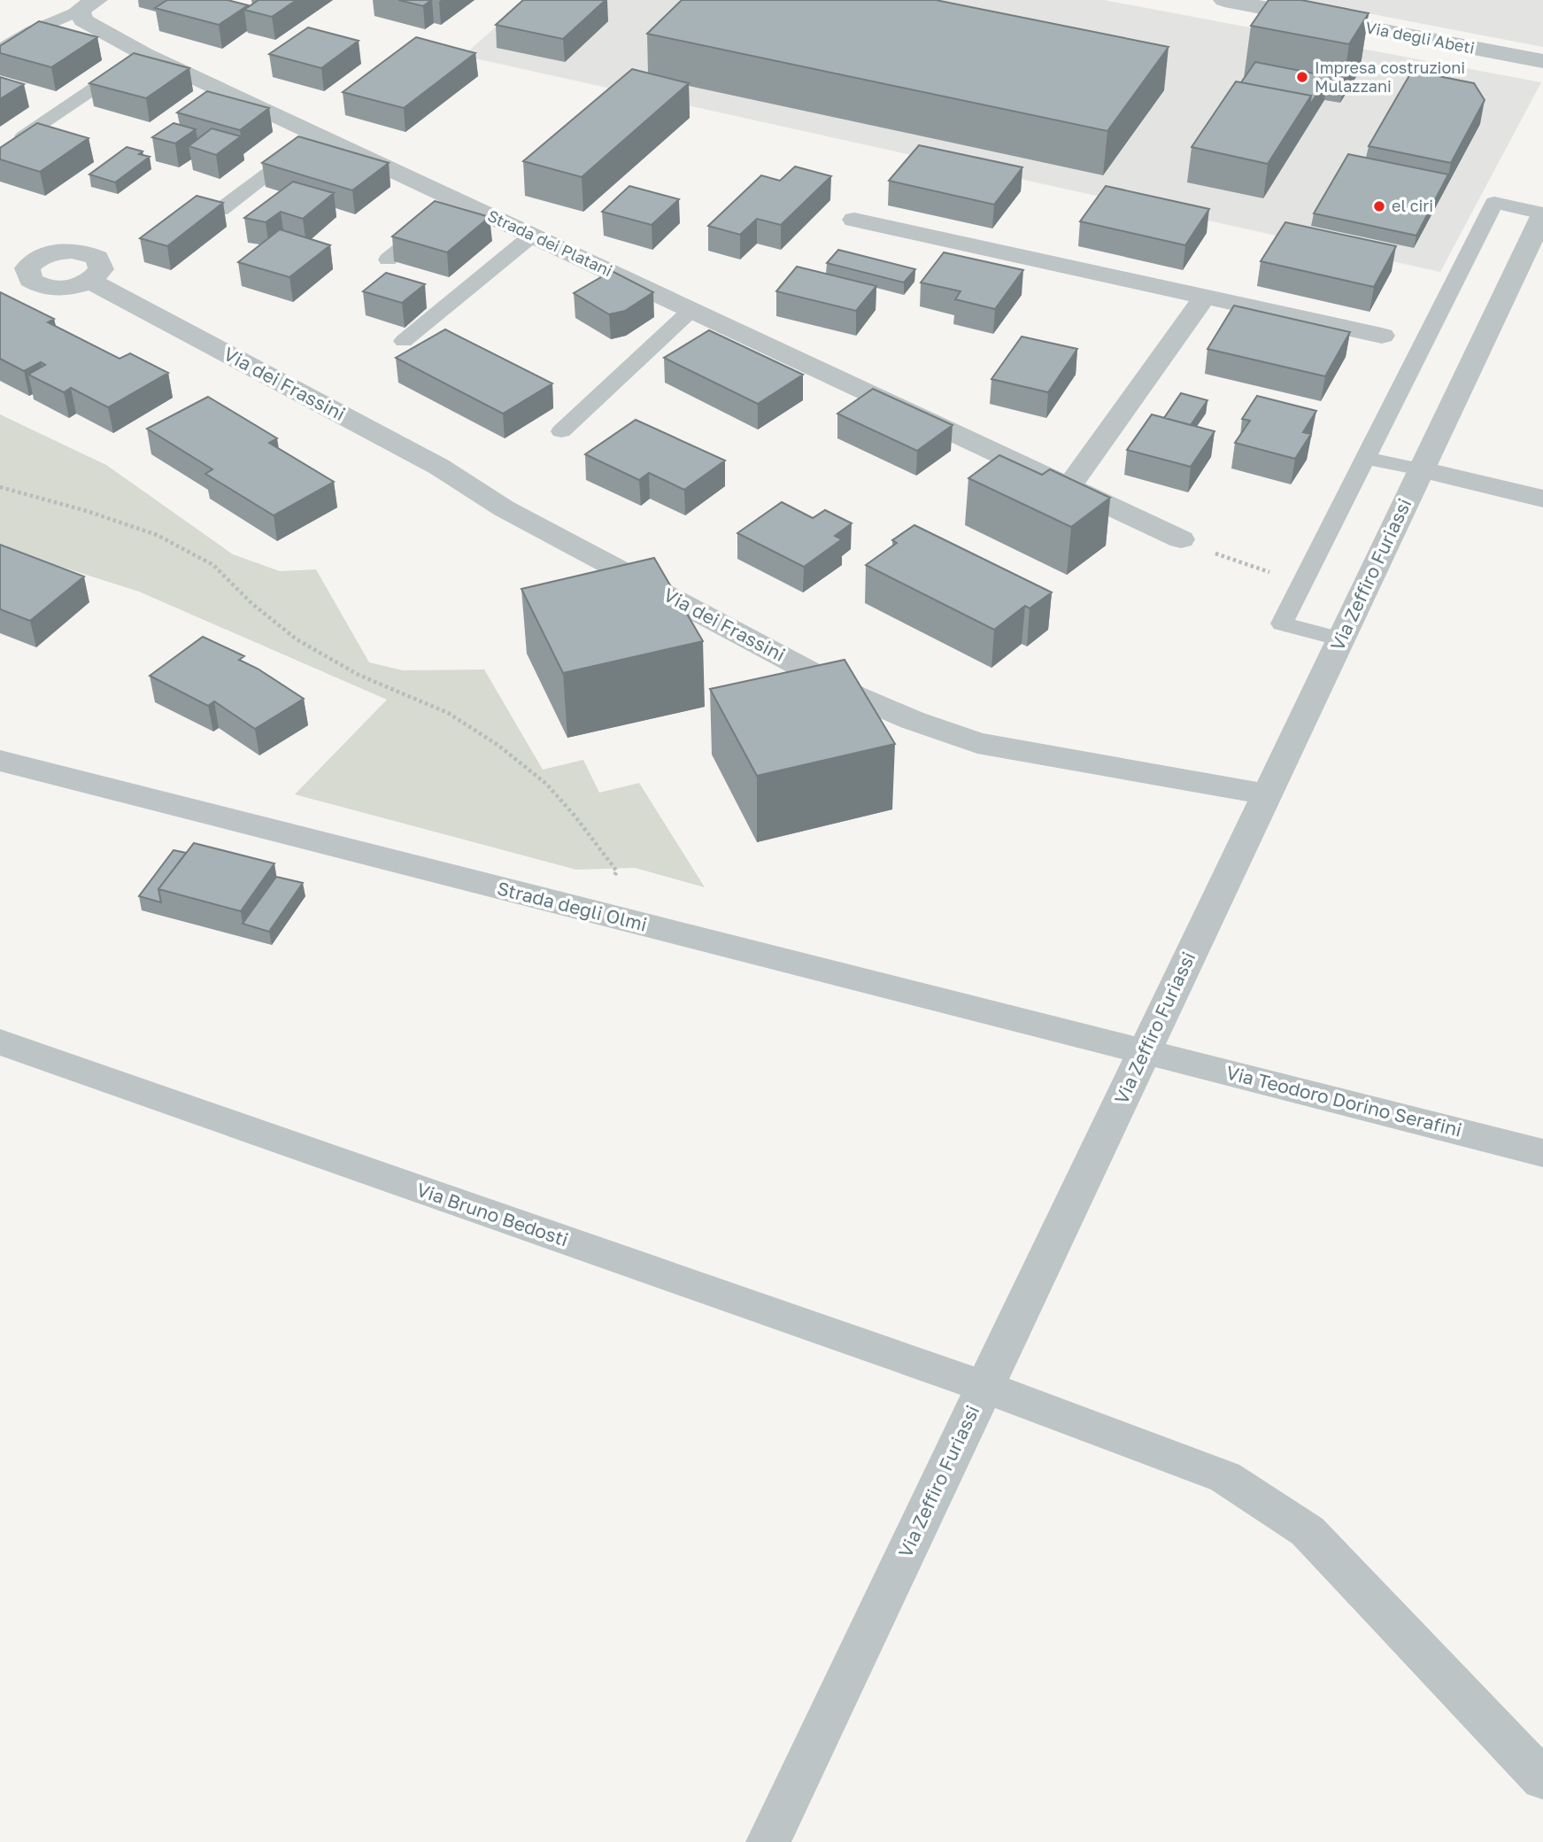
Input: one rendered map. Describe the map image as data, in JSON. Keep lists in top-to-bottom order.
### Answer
{
  "streets": {
    "street": [
      "Via degli Abeti",
      "Strada dei Platani",
      "Via dei Frassini",
      "Via Zeffiro Furiassi",
      "Strada degli Olmi",
      "Via Teodoro Dorino Serafini",
      "Via Bruno Bedosti"
    ]
  },
  "crossings": [
    ["Via dei Frassini", "Via Zeffiro Furiassi"],
    ["Via Zeffiro Furiassi", "Strada degli Olmi"],
    ["Via Zeffiro Furiassi", "Via Teodoro Dorino Serafini"],
    ["Via Zeffiro Furiassi", "Via Bruno Bedosti"],
    ["Strada degli Olmi", "Via Teodoro Dorino Serafini"]
  ],
  "places": ["Impresa costruzioni Mulazzani", "el ciri"]
}
